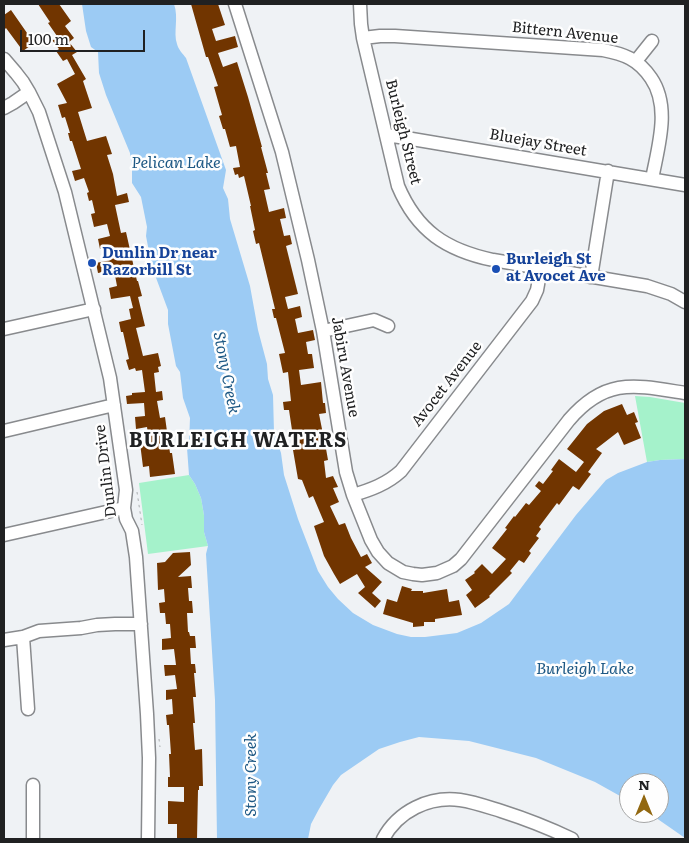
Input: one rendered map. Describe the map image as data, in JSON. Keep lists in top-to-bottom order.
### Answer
{
  "streets": {
    "street": [
      "Bittern Avenue",
      "Burleigh Street",
      "Bluejay Street",
      "Jabiru Avenue",
      "Avocet Avenue",
      "Dunlin Drive"
    ]
  },
  "crossings": [
    ["Bittern Avenue", "Burleigh Street"],
    ["Bittern Avenue", "Bluejay Street"],
    ["Burleigh Street", "Bluejay Street"],
    ["Burleigh Street", "Avocet Avenue"],
    ["Jabiru Avenue", "Avocet Avenue"]
  ],
  "districts": ["BURLEIGH WATERS"],
  "water": ["Pelican Lake", "Stony Creek", "Burleigh Lake"],
  "places": ["Dunlin Dr near Razorbill St", "Burleigh St at Avocet Ave"],
  "scale_bar": "100 m",
  "north": "top"
}
